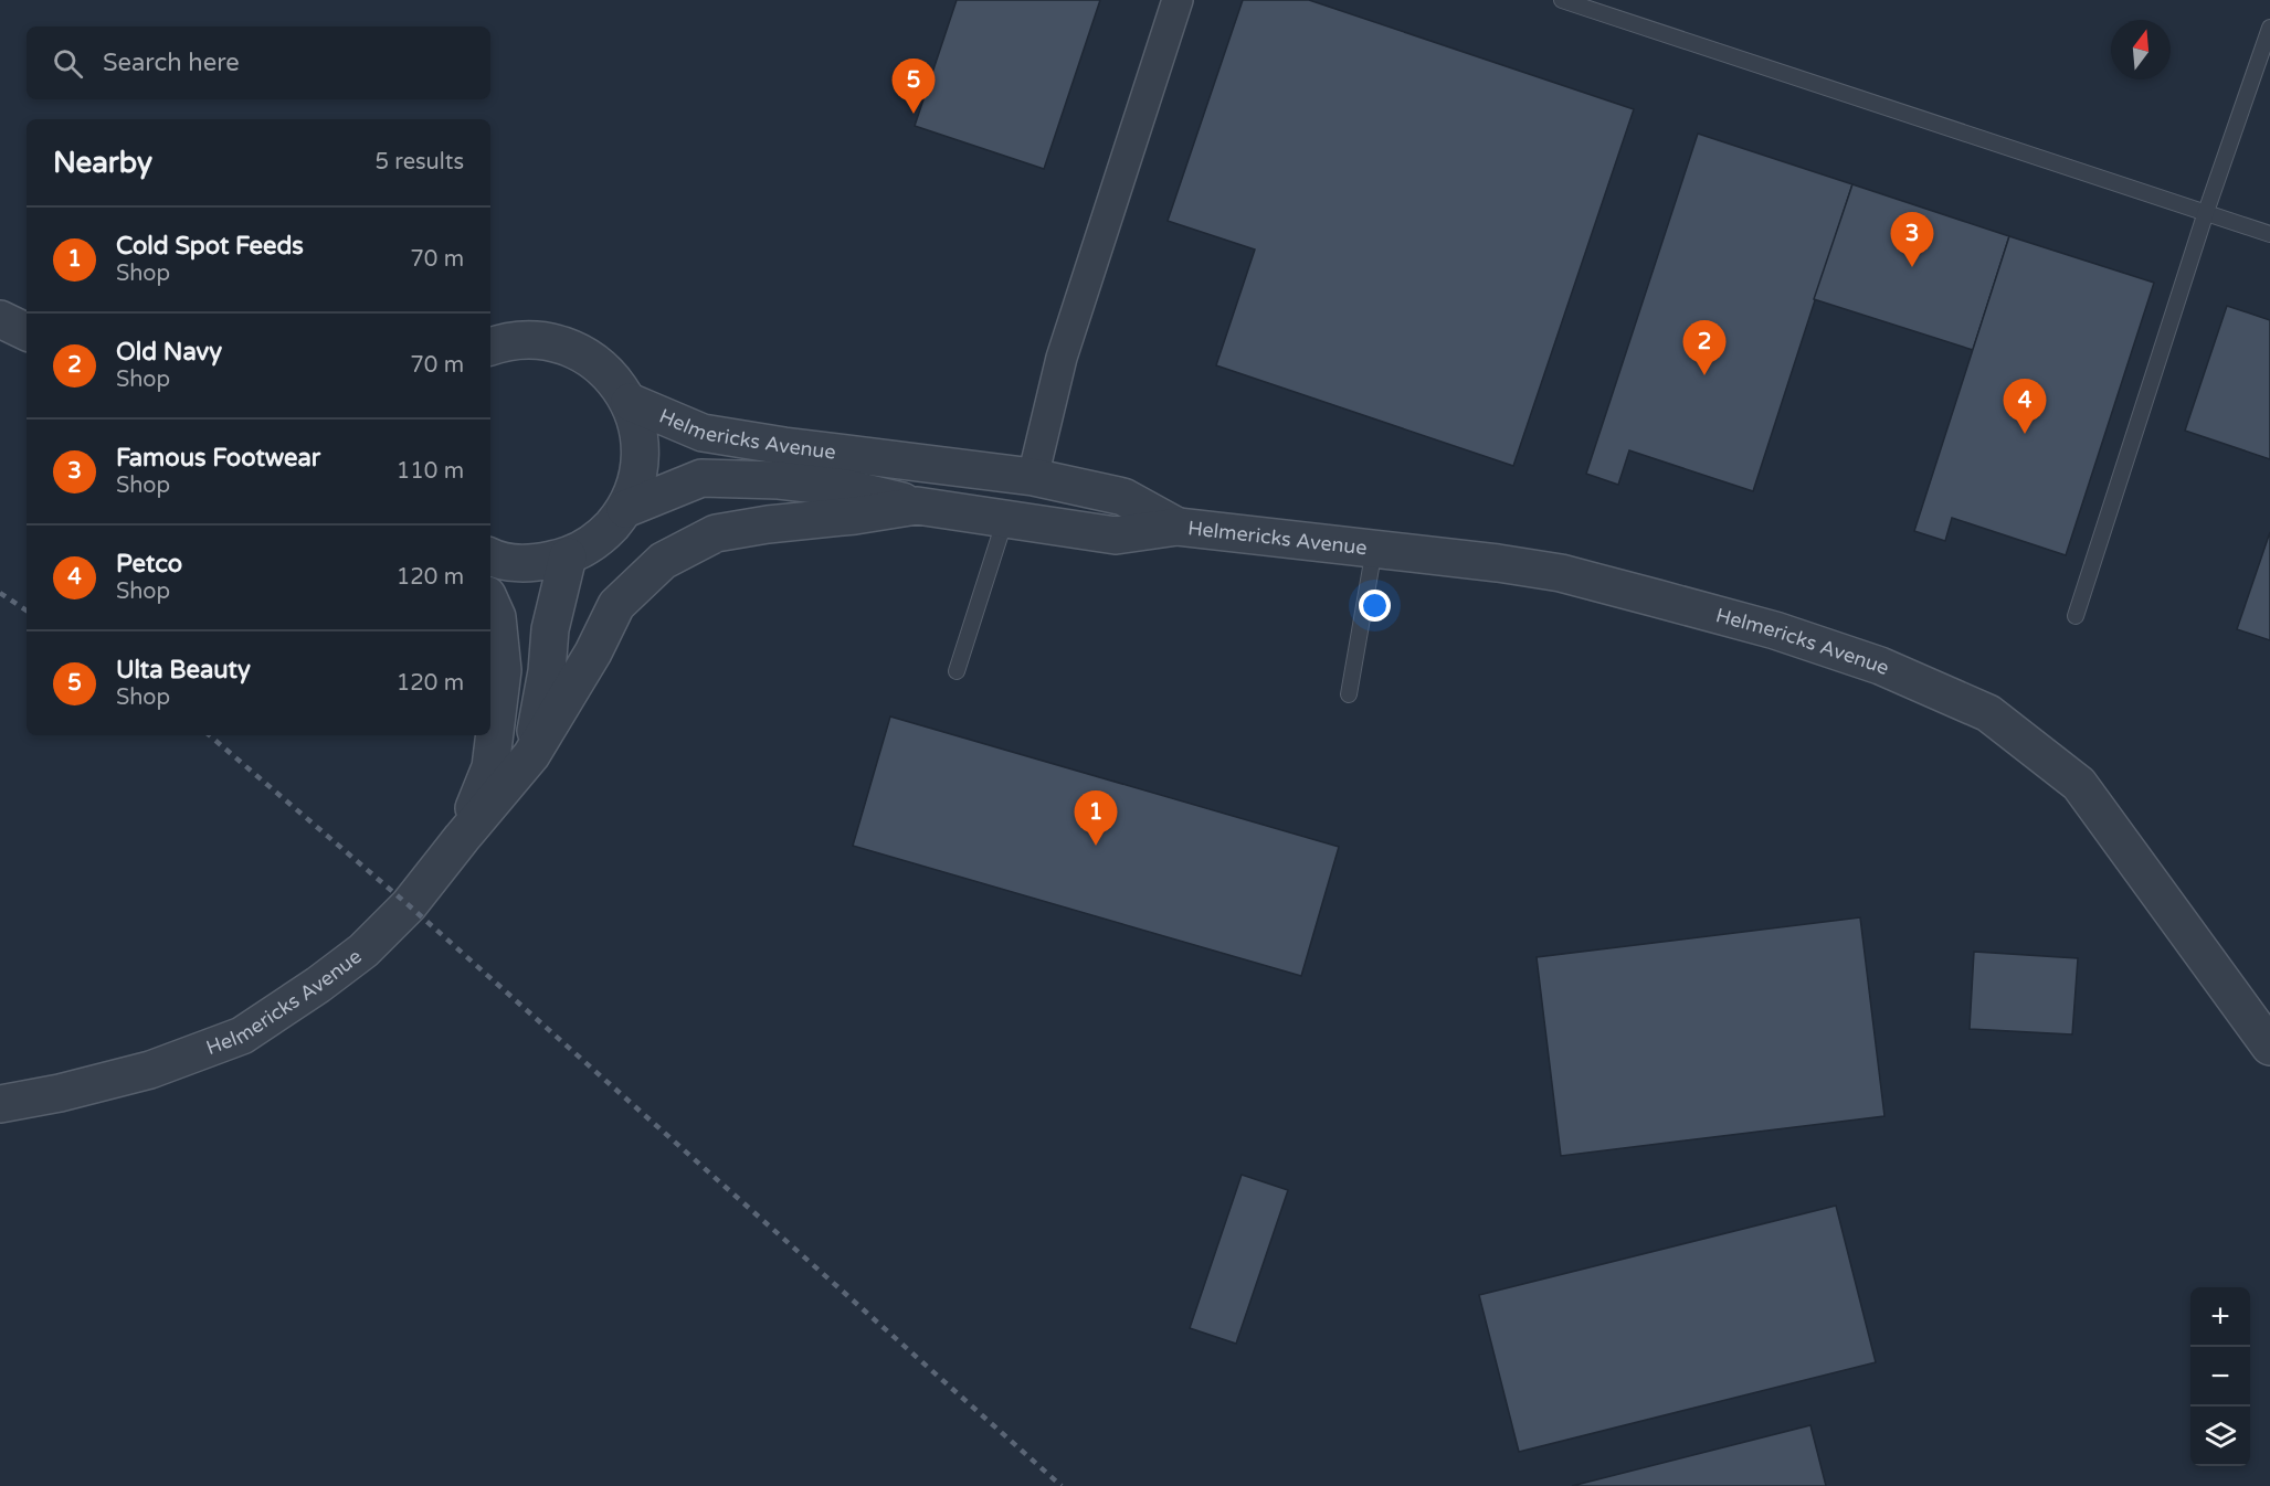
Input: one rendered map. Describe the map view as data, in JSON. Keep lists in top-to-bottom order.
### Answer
{
  "streets": {
    "street": ["Helmericks Avenue"]
  },
  "north": "top",
  "page": {
    "search": "Search here",
    "pins": [
      "5",
      "3",
      "2",
      "4",
      "1"
    ],
    "heading": ["Nearby", "5 results"],
    "list": [
      {
        "mark": "1",
        "name": "Cold Spot Feeds",
        "note": "Shop",
        "value": "70 m"
      },
      {
        "mark": "2",
        "name": "Old Navy",
        "note": "Shop",
        "value": "70 m"
      },
      {
        "mark": "3",
        "name": "Famous Footwear",
        "note": "Shop",
        "value": "110 m"
      },
      {
        "mark": "4",
        "name": "Petco",
        "note": "Shop",
        "value": "120 m"
      },
      {
        "mark": "5",
        "name": "Ulta Beauty",
        "note": "Shop",
        "value": "120 m"
      }
    ],
    "map_buttons": ["+", "−"]
  }
}
